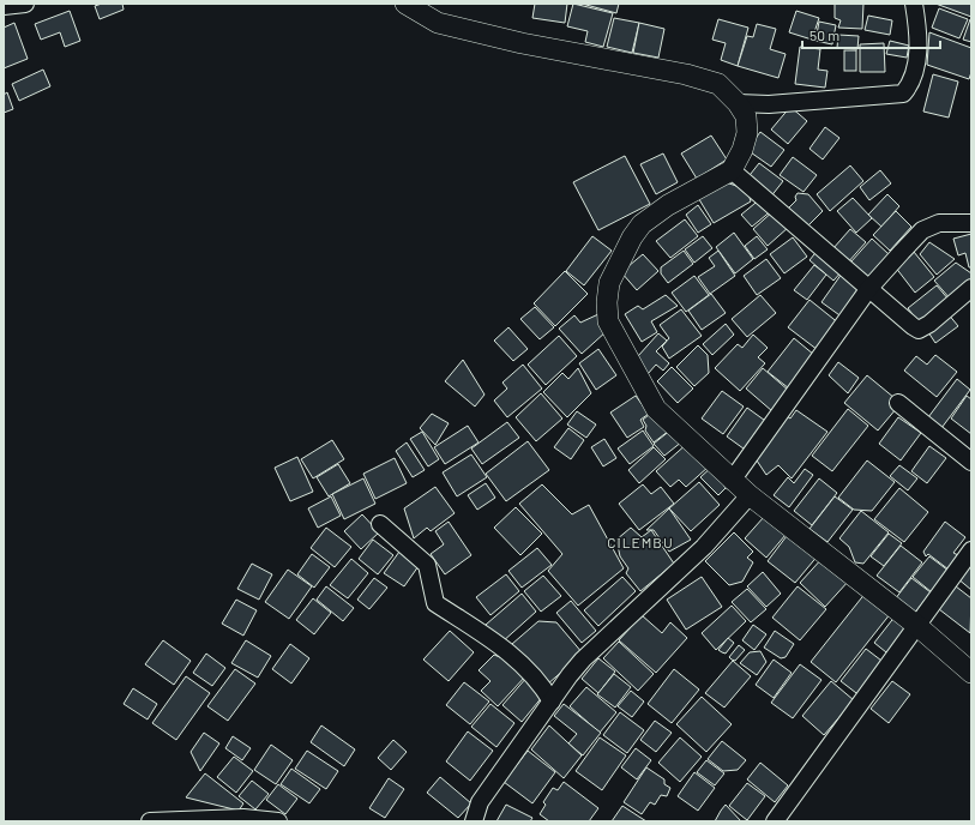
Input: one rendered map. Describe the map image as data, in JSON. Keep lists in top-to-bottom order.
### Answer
{
  "districts": ["CILEMBU"],
  "scale_bar": "50 m"
}
